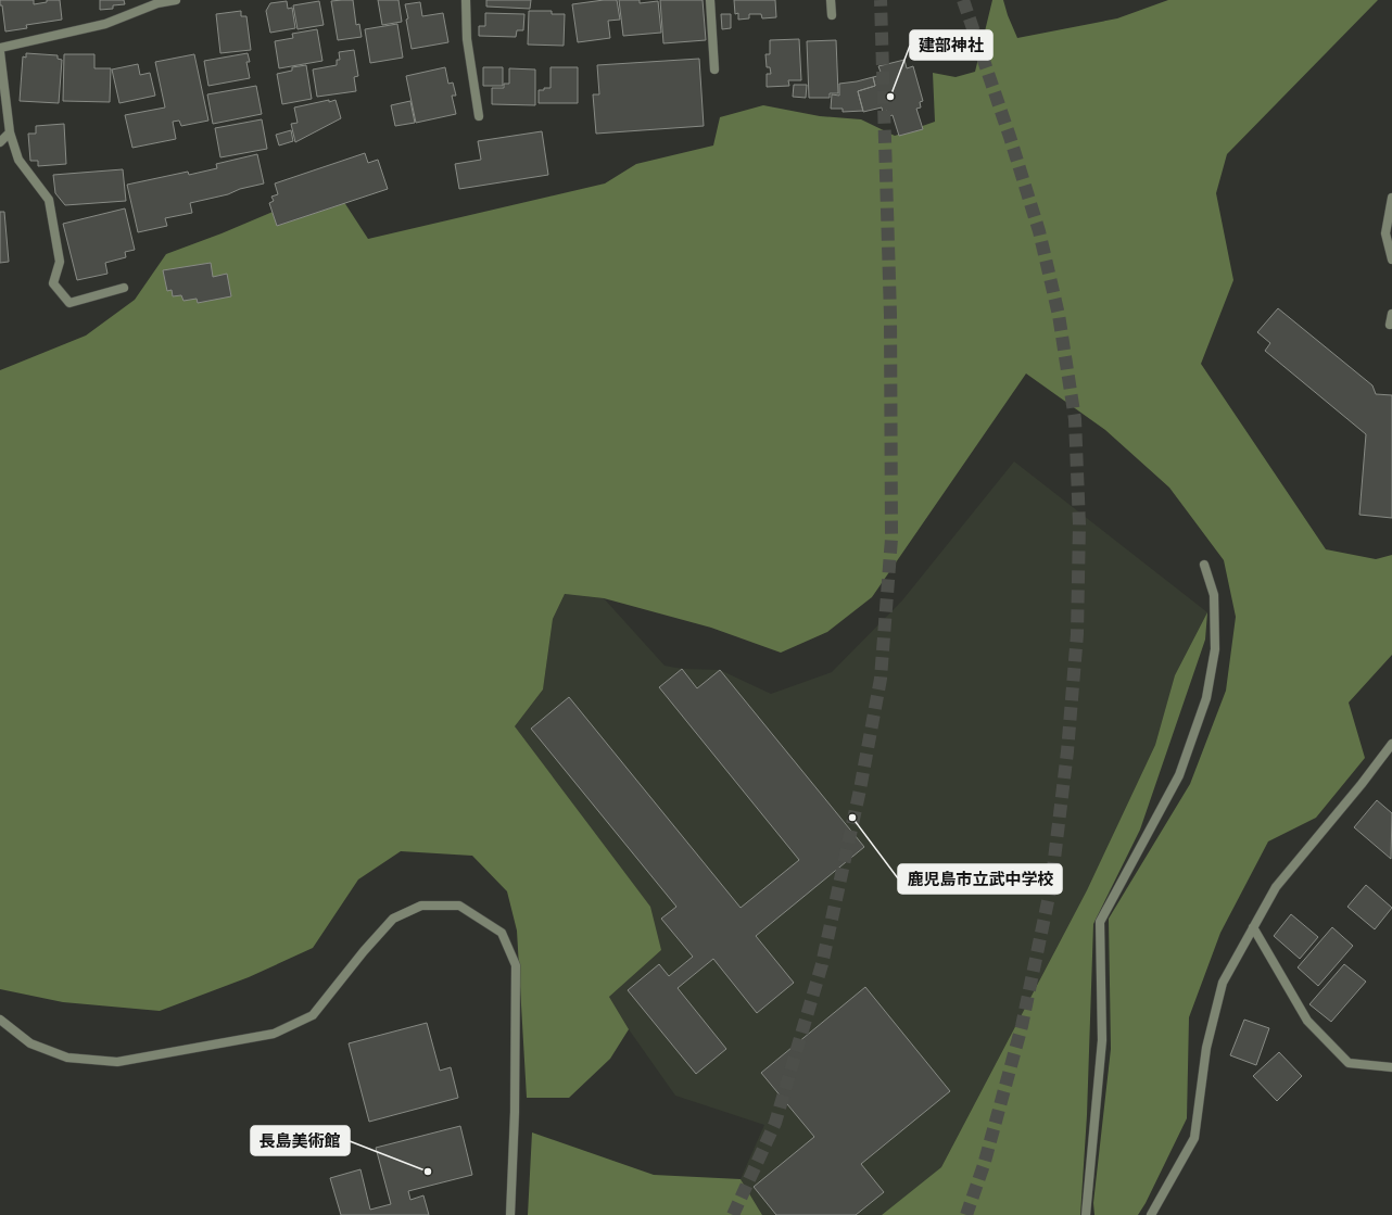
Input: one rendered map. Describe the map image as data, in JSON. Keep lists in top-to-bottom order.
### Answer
{
  "places": ["建部神社", "鹿児島市立武中学校", "長島美術館"]
}
